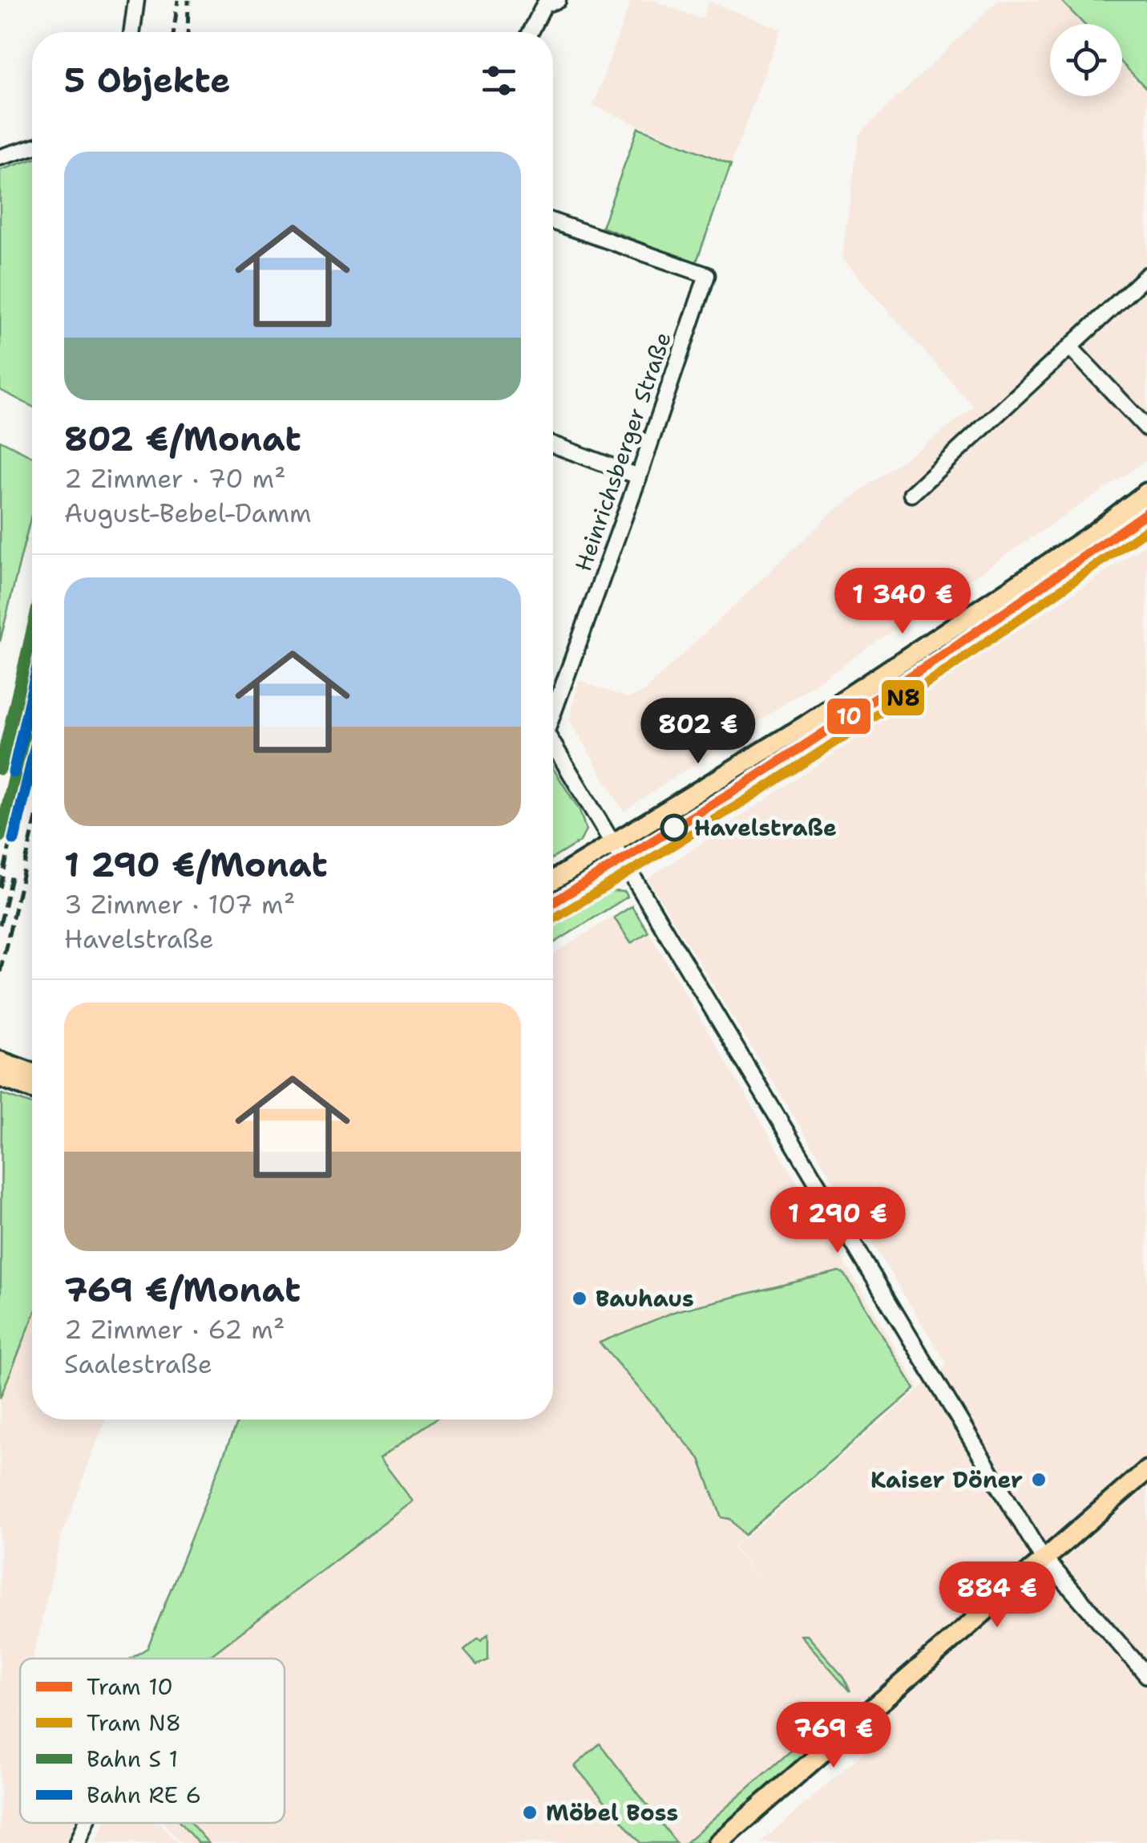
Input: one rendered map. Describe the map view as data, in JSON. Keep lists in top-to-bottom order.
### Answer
{
  "streets": {
    "street": ["Heinrichsberger Straße"]
  },
  "places": [
    "Havelstraße",
    "Bauhaus",
    "Kaiser Döner",
    "Möbel Boss"
  ],
  "lines": ["tram line 10", "tram line N8"],
  "legend": [
    "Tram 10",
    "Tram N8",
    "Bahn S 1",
    "Bahn RE 6"
  ],
  "page": {
    "heading": "5 Objekte",
    "list": [
      {
        "name": "802 €/Monat",
        "note": "2 Zimmer · 70 m² · August-Bebel-Damm"
      },
      {
        "name": "1 290 €/Monat",
        "note": "3 Zimmer · 107 m² · Havelstraße"
      },
      {
        "name": "769 €/Monat",
        "note": "2 Zimmer · 62 m² · Saalestraße"
      }
    ],
    "price": [
      "1 340 €",
      "802 €",
      "1 290 €",
      "884 €",
      "769 €"
    ]
  }
}
